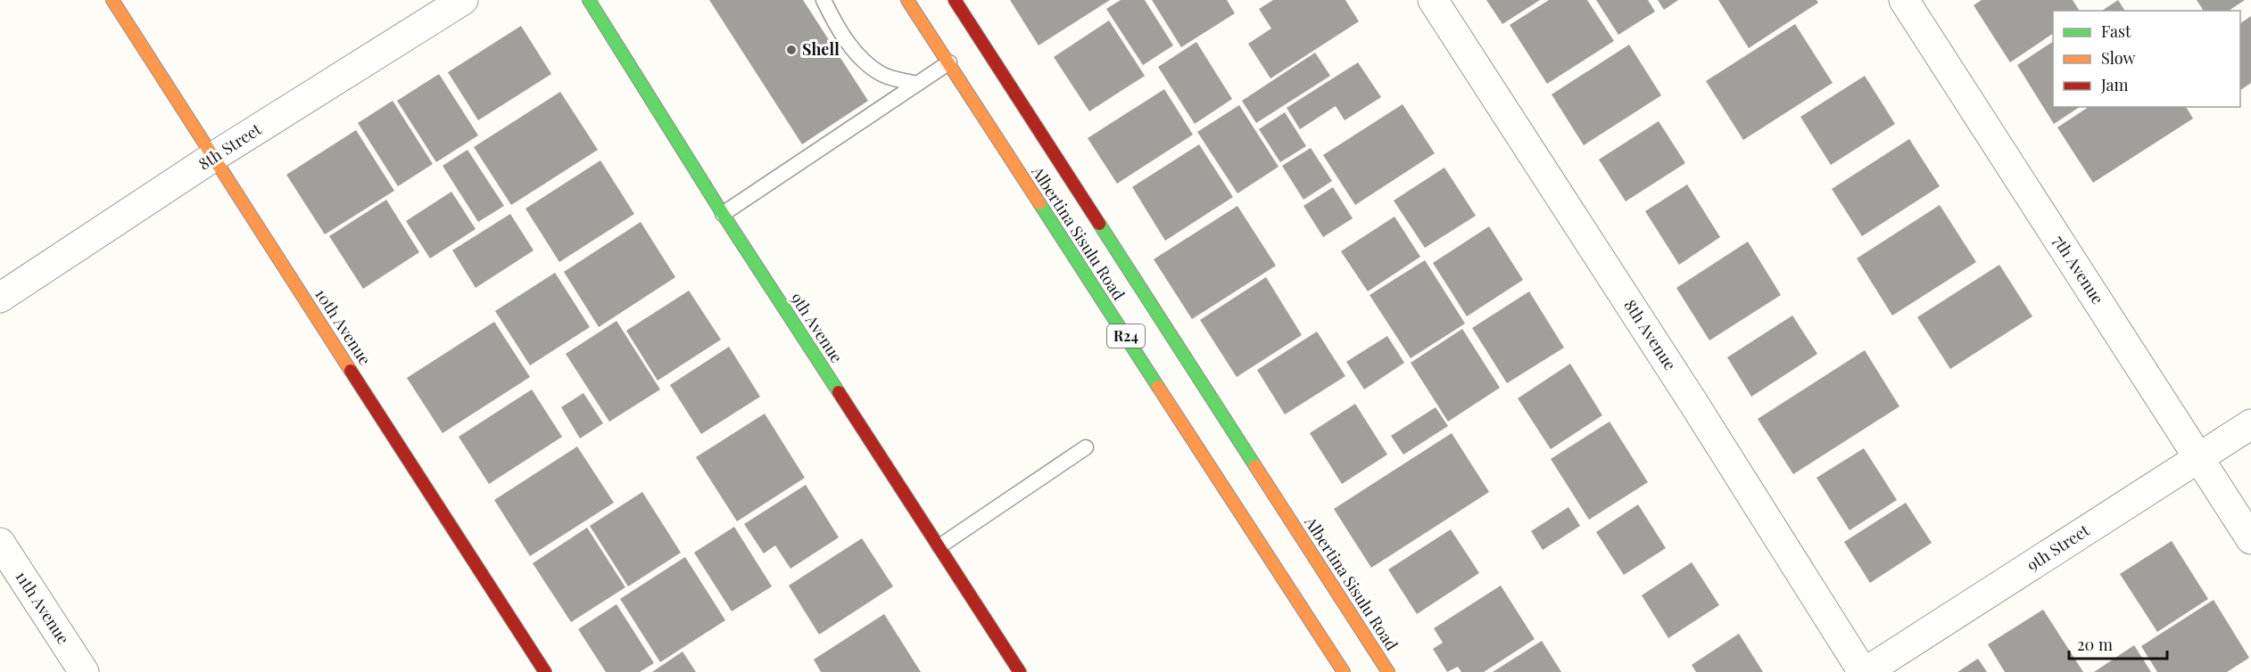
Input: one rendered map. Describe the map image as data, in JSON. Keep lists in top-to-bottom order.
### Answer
{
  "streets": {
    "street": [
      "8th Street",
      "Albertina Sisulu Road",
      "7th Avenue",
      "10th Avenue",
      "9th Avenue",
      "8th Avenue",
      "R24",
      "9th Street",
      "11th Avenue"
    ]
  },
  "crossings": [
    ["8th Street", "10th Avenue"],
    ["7th Avenue", "9th Street"],
    ["8th Avenue", "9th Street"]
  ],
  "places": ["Shell"],
  "legend": ["Fast", "Slow", "Jam"],
  "scale_bar": "20 m"
}
